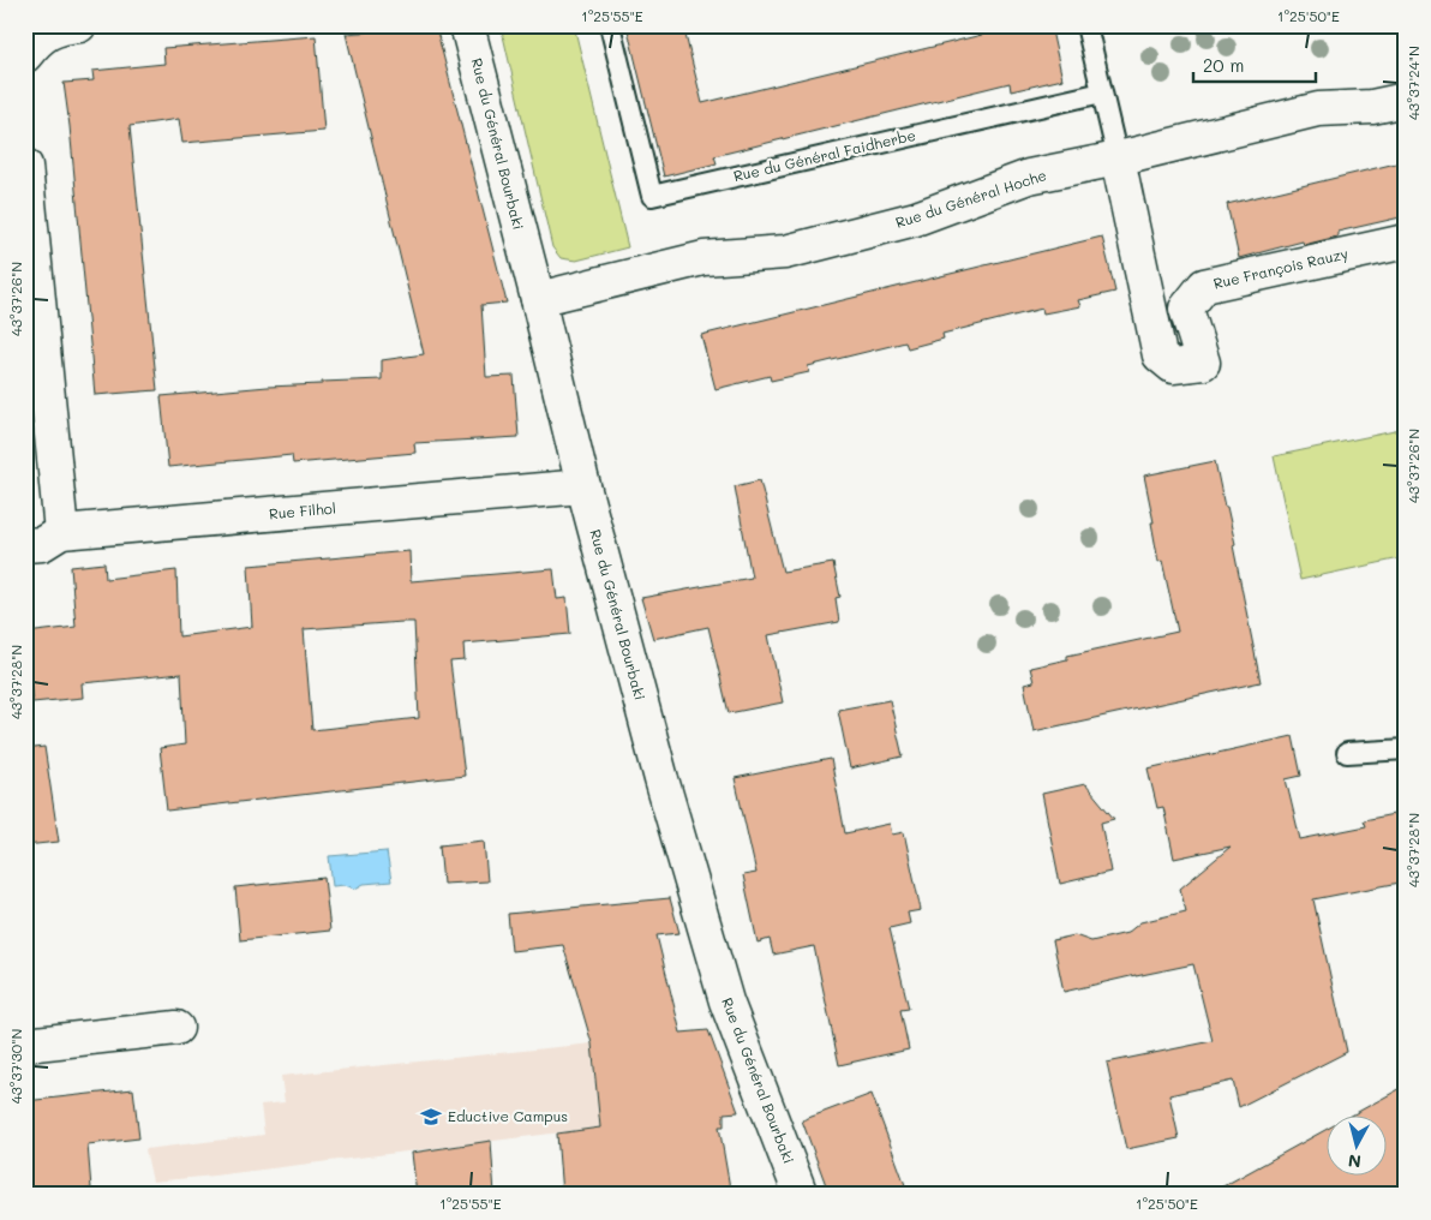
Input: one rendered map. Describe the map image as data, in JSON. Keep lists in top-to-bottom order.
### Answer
{
  "streets": {
    "street": [
      "Rue du Général Bourbaki",
      "Rue du Général Hoche",
      "Rue François Rauzy",
      "Rue Filhol"
    ],
    "lane": ["Rue du Général Faidherbe"]
  },
  "crossings": [
    ["Rue du Général Bourbaki", "Rue du Général Hoche"],
    ["Rue du Général Bourbaki", "Rue Filhol"],
    ["Rue du Général Hoche", "Rue François Rauzy"]
  ],
  "places": {
    "school or university": ["Eductive Campus"]
  },
  "scale_bar": "20 m",
  "north": "bottom",
  "coordinates": [
    "1°25'55\"E",
    "1°25'50\"E",
    "43°37'24\"N",
    "43°37'26\"N",
    "43°37'28\"N",
    "43°37'30\"N"
  ]
}
